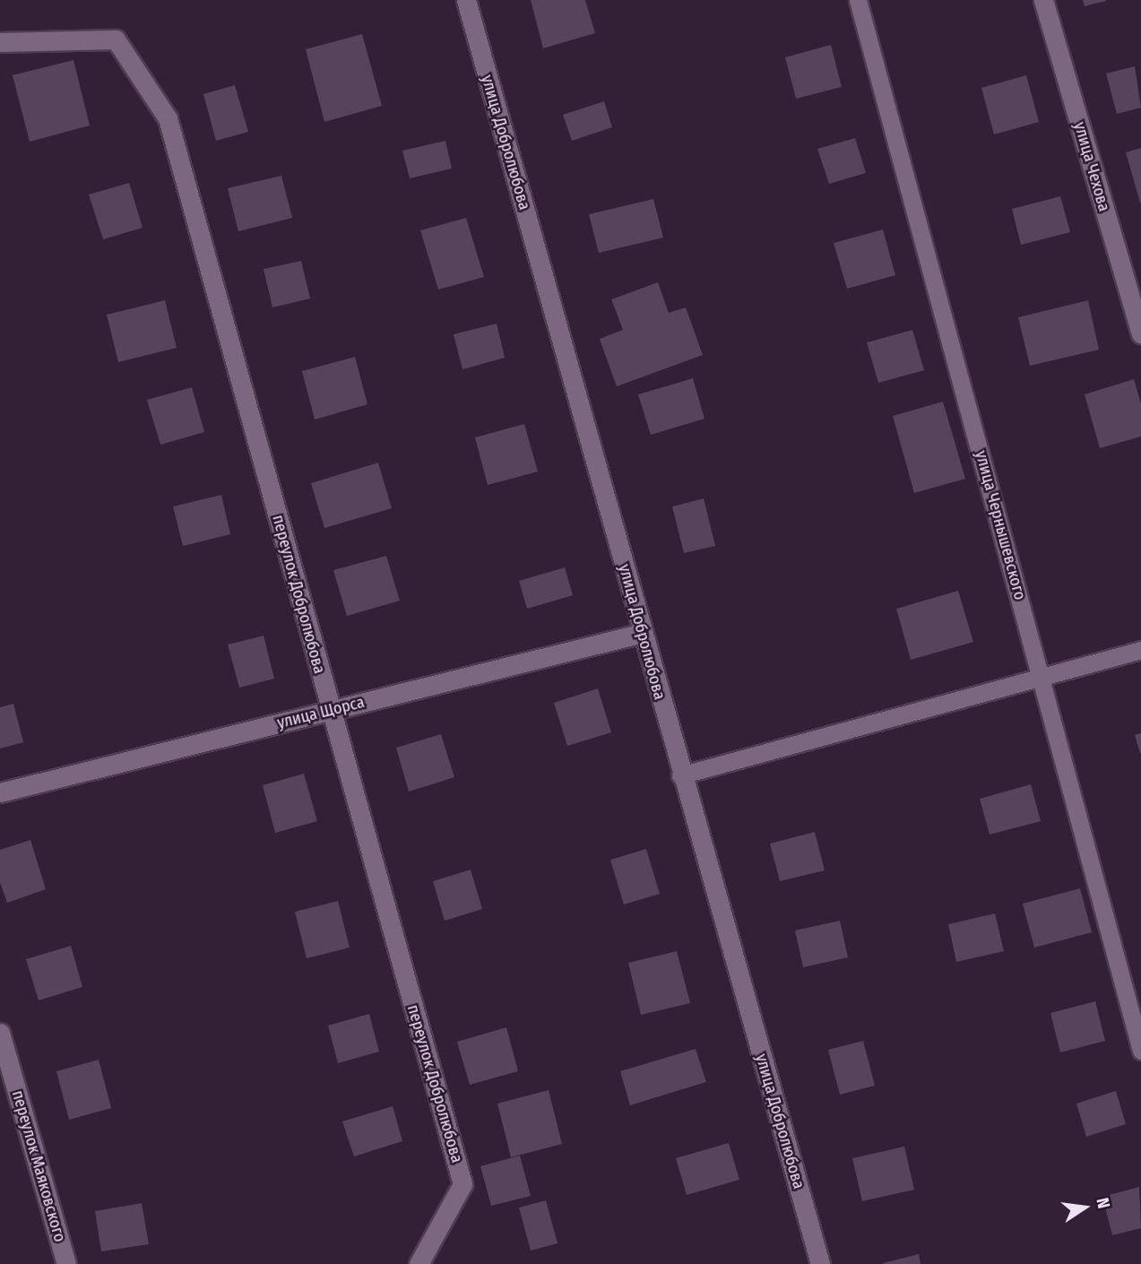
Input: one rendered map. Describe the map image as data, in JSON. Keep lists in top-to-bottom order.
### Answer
{
  "streets": {
    "street": [
      "улица Добролюбова",
      "улица Чехова",
      "переулок Добролюбова",
      "улица Щорса",
      "переулок Маяковского"
    ],
    "lane": ["улица Чернышевского"]
  },
  "crossings": [
    ["улица Добролюбова", "улица Щорса"],
    ["переулок Добролюбова", "улица Щорса"]
  ],
  "north": "right"
}
